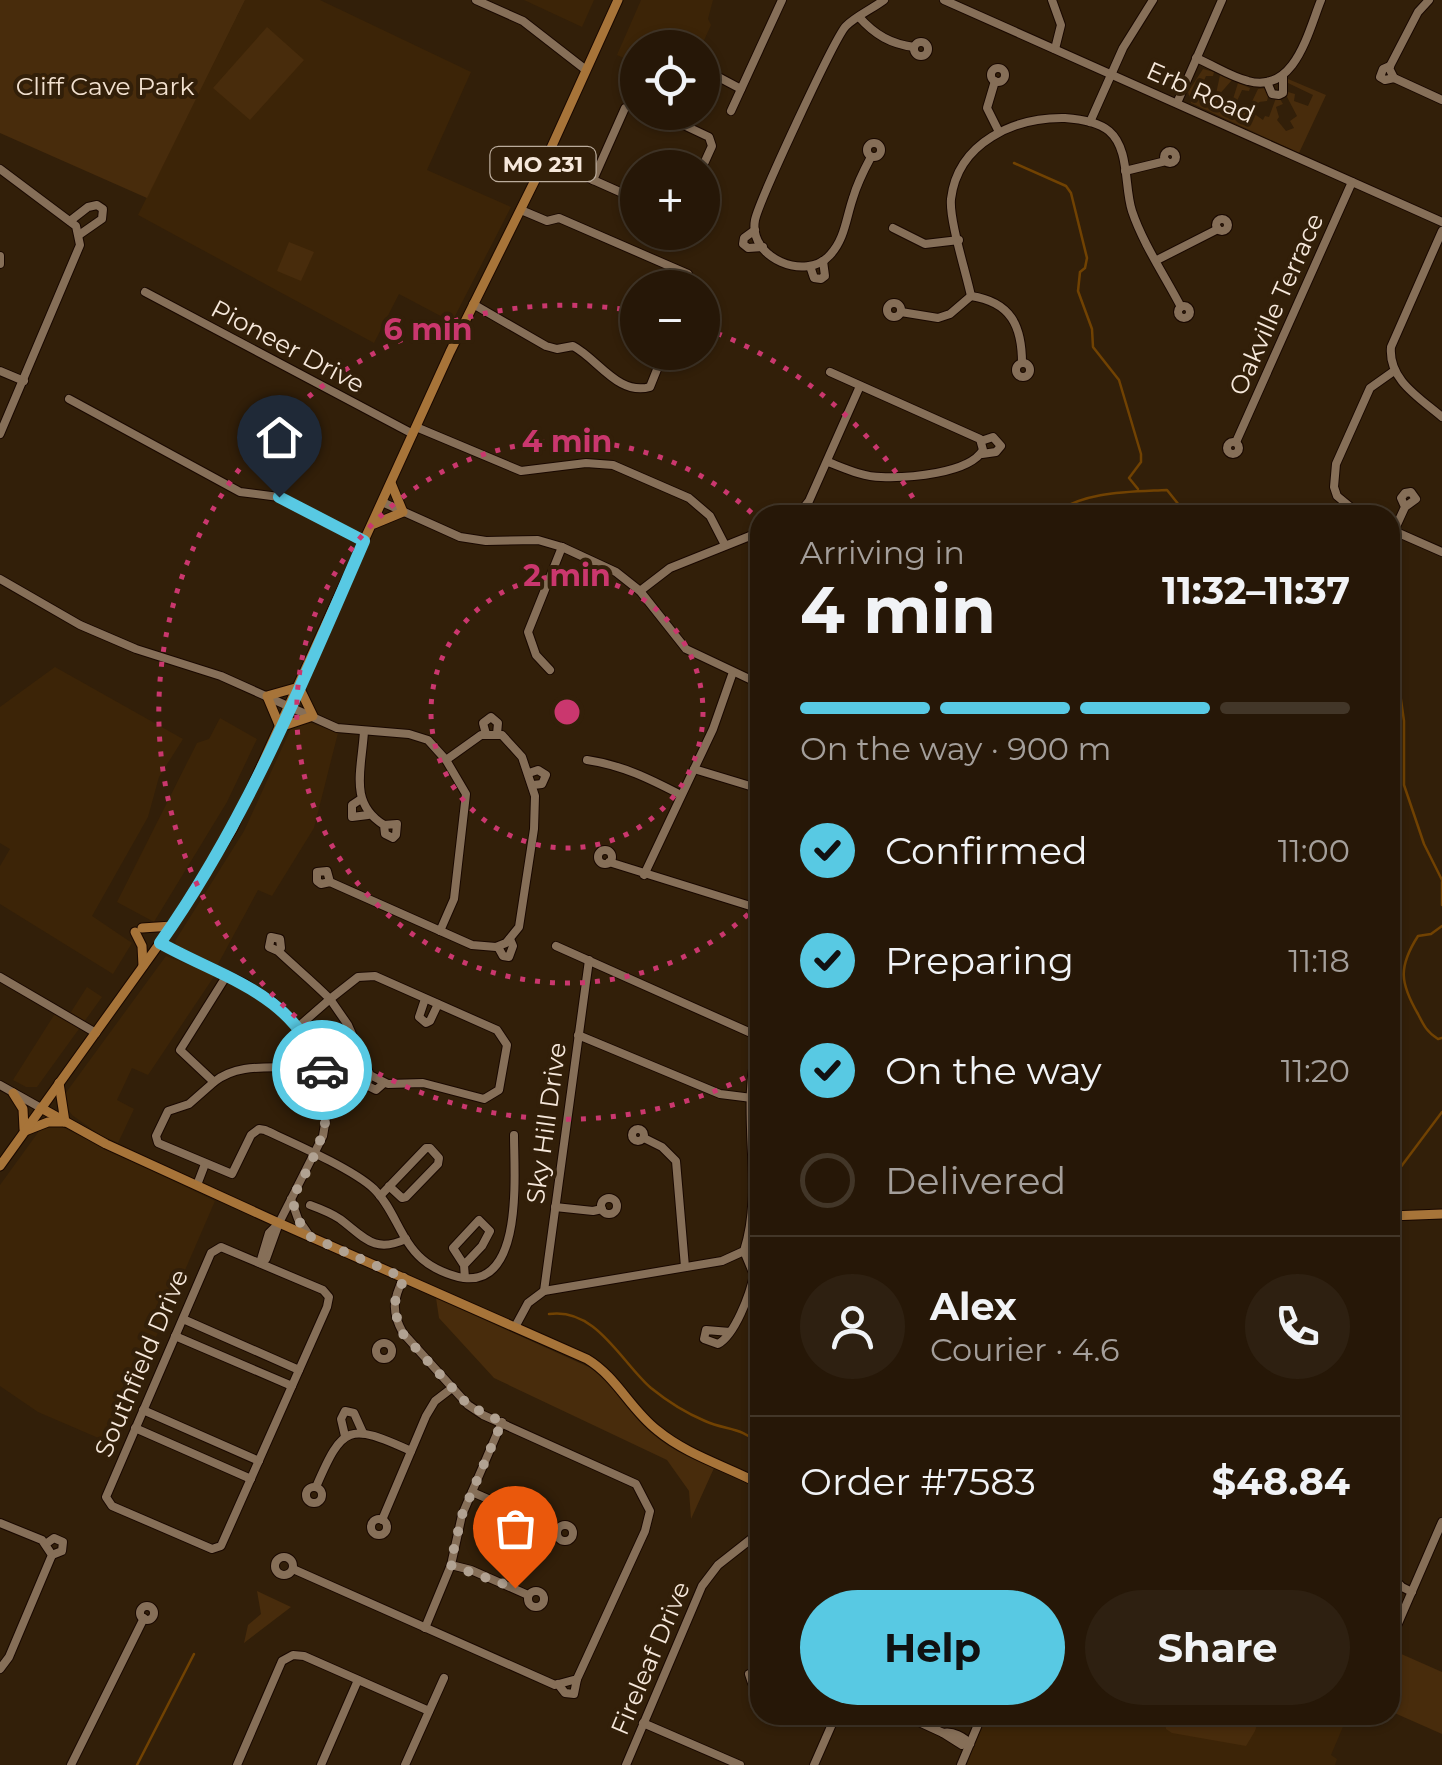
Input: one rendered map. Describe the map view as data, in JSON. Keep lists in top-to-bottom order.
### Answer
{
  "streets": {
    "main road": ["MO 231"],
    "street": [
      "Erb Road",
      "Oakville Terrace",
      "Pioneer Drive",
      "Sky Hill Drive",
      "Southfield Drive",
      "Fireleaf Drive"
    ]
  },
  "crossings": [
    ["Erb Road", "Oakville Terrace"],
    ["MO 231", "Pioneer Drive"]
  ],
  "parks": ["Cliff Cave Park"],
  "page": {
    "map_buttons": ["+", "−"],
    "heading": ["4 min", "Arriving in", "11:32–11:37"],
    "panel": [
      "Alex",
      "Courier · 4.6",
      "Order #7583",
      "$48.84"
    ],
    "bar": "On the way · 900 m",
    "list": [
      ["Confirmed", "11:00"],
      ["Preparing", "11:18"],
      ["On the way", "11:20"],
      "Delivered"
    ],
    "buttons": ["Help", "Share"]
  },
  "rings": ["6 min", "4 min", "2 min"]
}
